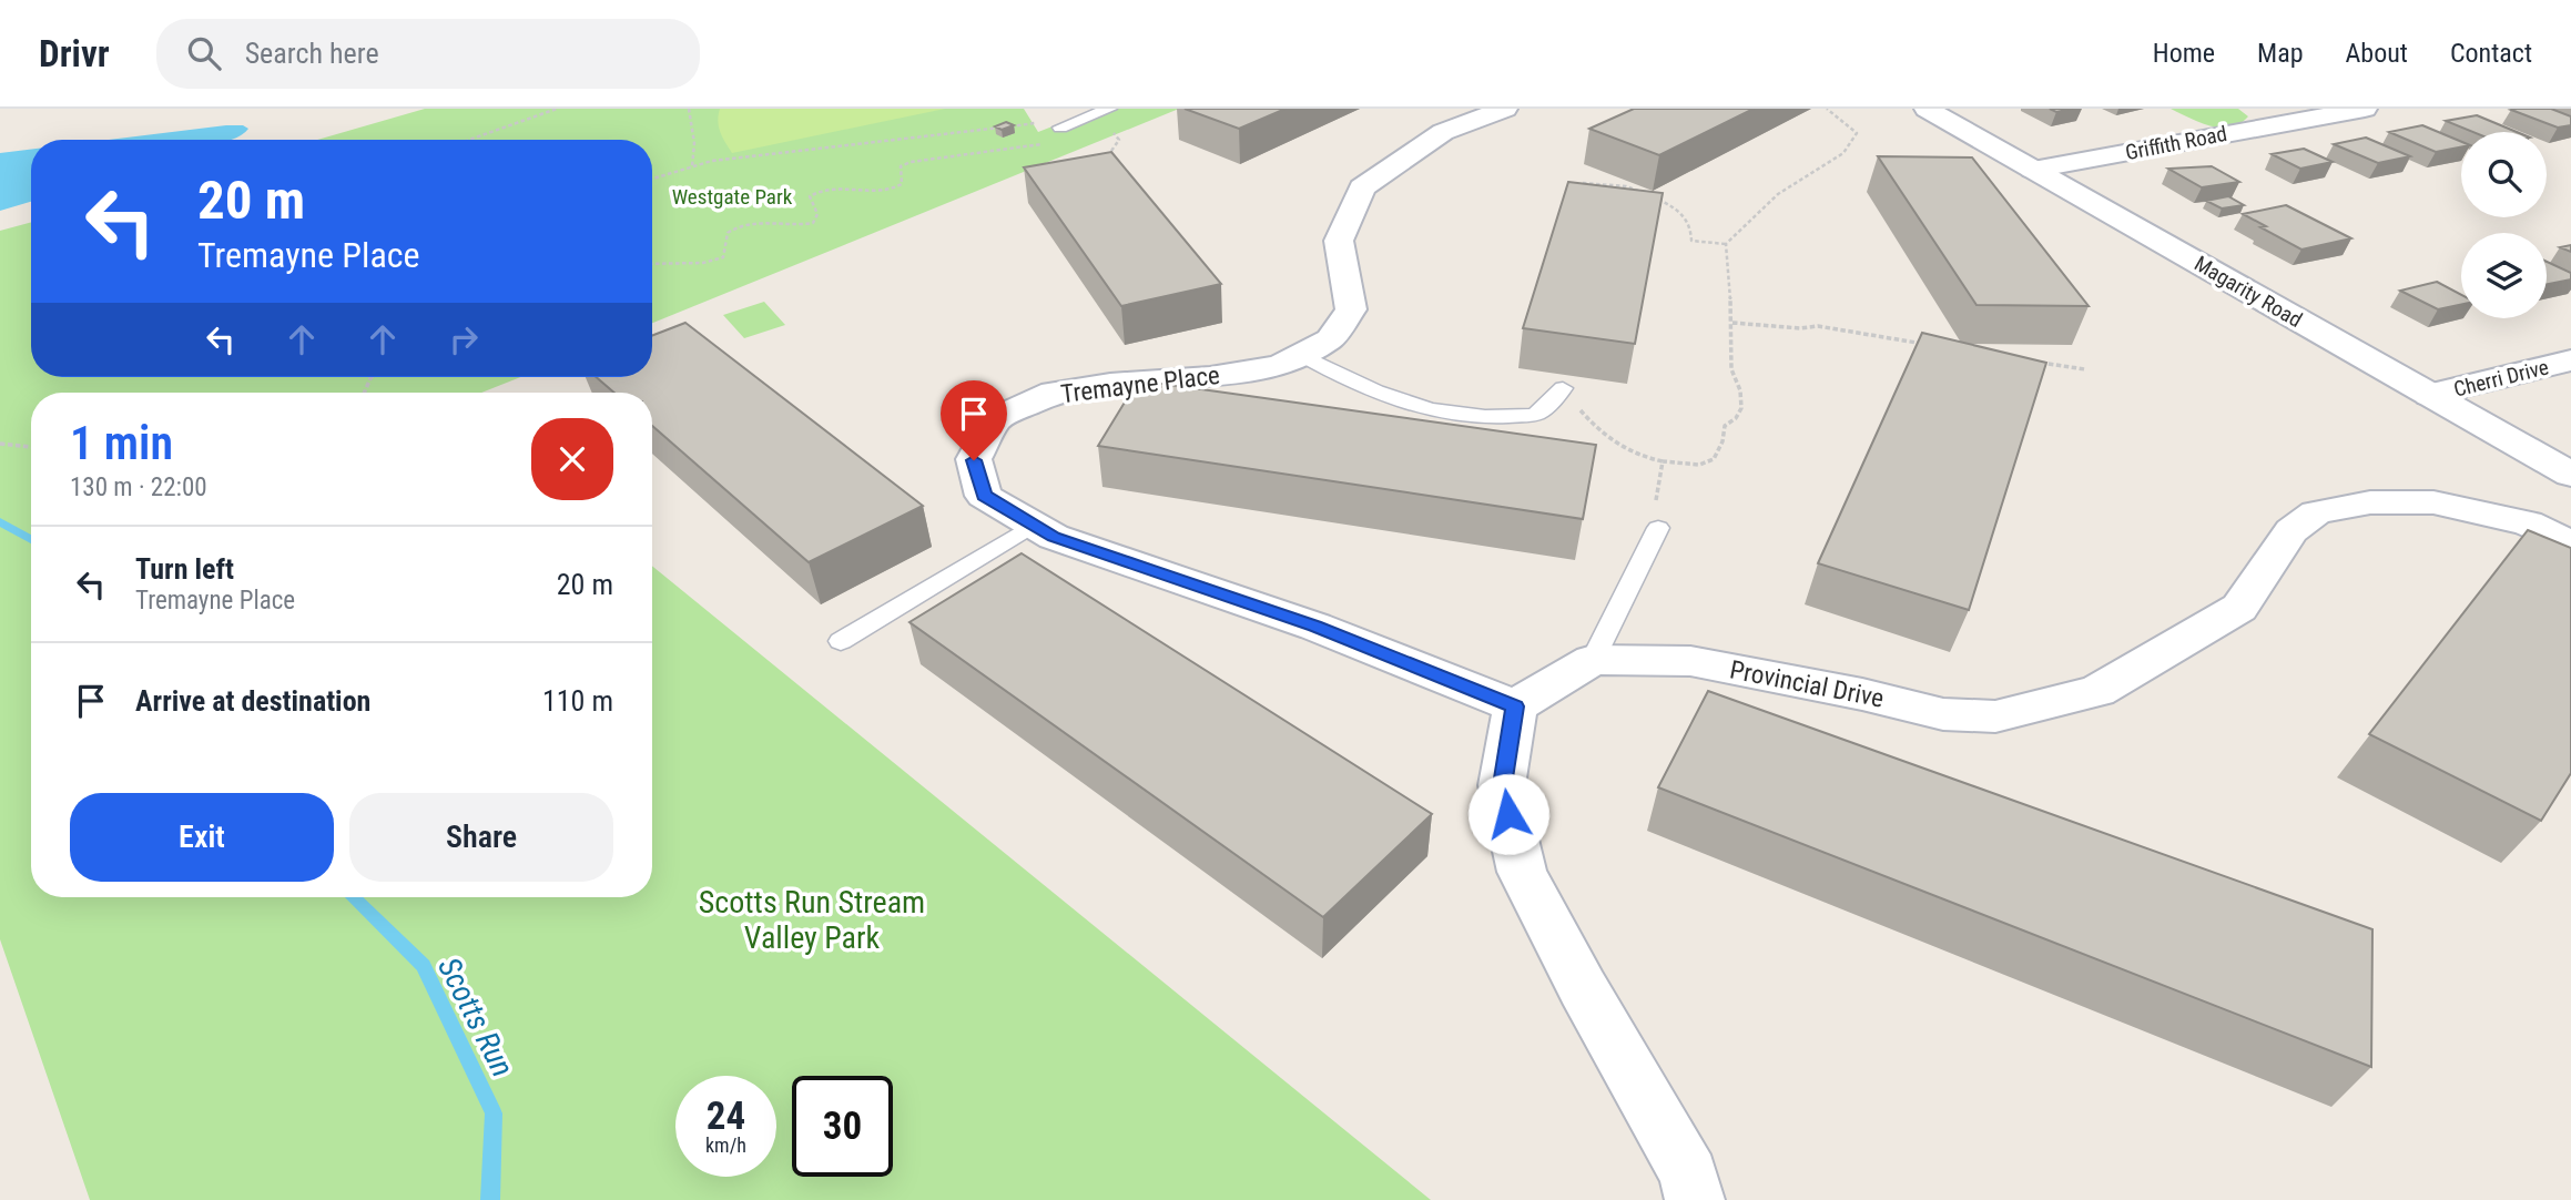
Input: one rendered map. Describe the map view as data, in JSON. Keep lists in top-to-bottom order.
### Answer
{
  "streets": {
    "street": [
      "Griffith Road",
      "Magarity Road",
      "Cherri Drive",
      "Tremayne Place",
      "Provincial Drive"
    ]
  },
  "crossings": [
    ["Griffith Road", "Magarity Road"],
    ["Magarity Road", "Cherri Drive"]
  ],
  "water": ["Scotts Run"],
  "parks": ["Westgate Park", "Scotts Run Stream Valley Park"],
  "page": {
    "header": "Drivr",
    "search": "Search here",
    "nav": [
      "Home",
      "Map",
      "About",
      "Contact"
    ],
    "turn": ["20 m", "Tremayne Place"],
    "heading": ["1 min", "130 m · 22:00"],
    "list": [
      {
        "name": "Turn left",
        "note": "Tremayne Place",
        "value": "20 m"
      },
      {
        "name": "Arrive at destination",
        "value": "110 m"
      }
    ],
    "buttons": ["Exit", "Share"],
    "speed": "24 km/h",
    "limit": "30"
  }
}
